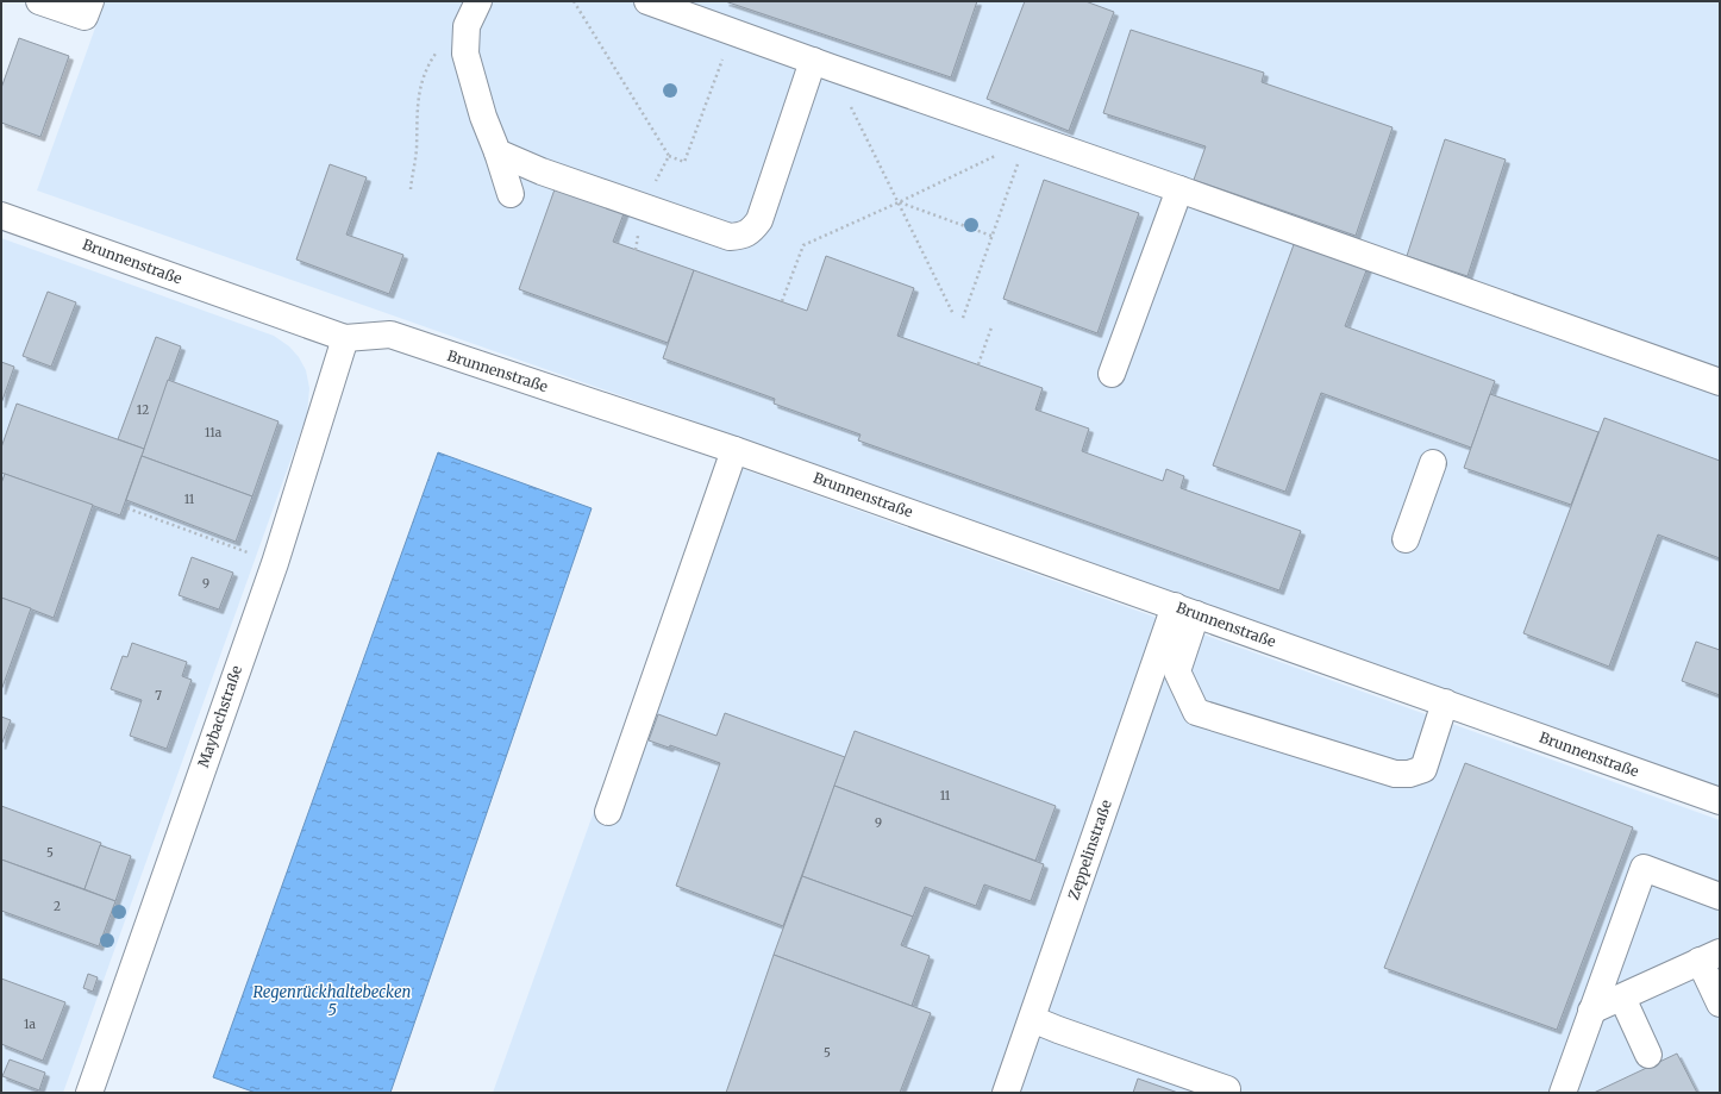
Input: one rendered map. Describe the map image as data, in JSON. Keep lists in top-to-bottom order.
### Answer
{
  "streets": {
    "street": ["Brunnenstraße", "Maybachstraße", "Zeppelinstraße"]
  },
  "crossings": [
    ["Brunnenstraße", "Maybachstraße"],
    ["Brunnenstraße", "Zeppelinstraße"]
  ],
  "water": ["Regenrückhaltebecken 5"],
  "house_numbers": [
    "12",
    "11a",
    "11",
    "9",
    "7",
    "11",
    "9",
    "5",
    "2",
    "1a",
    "5"
  ]
}
